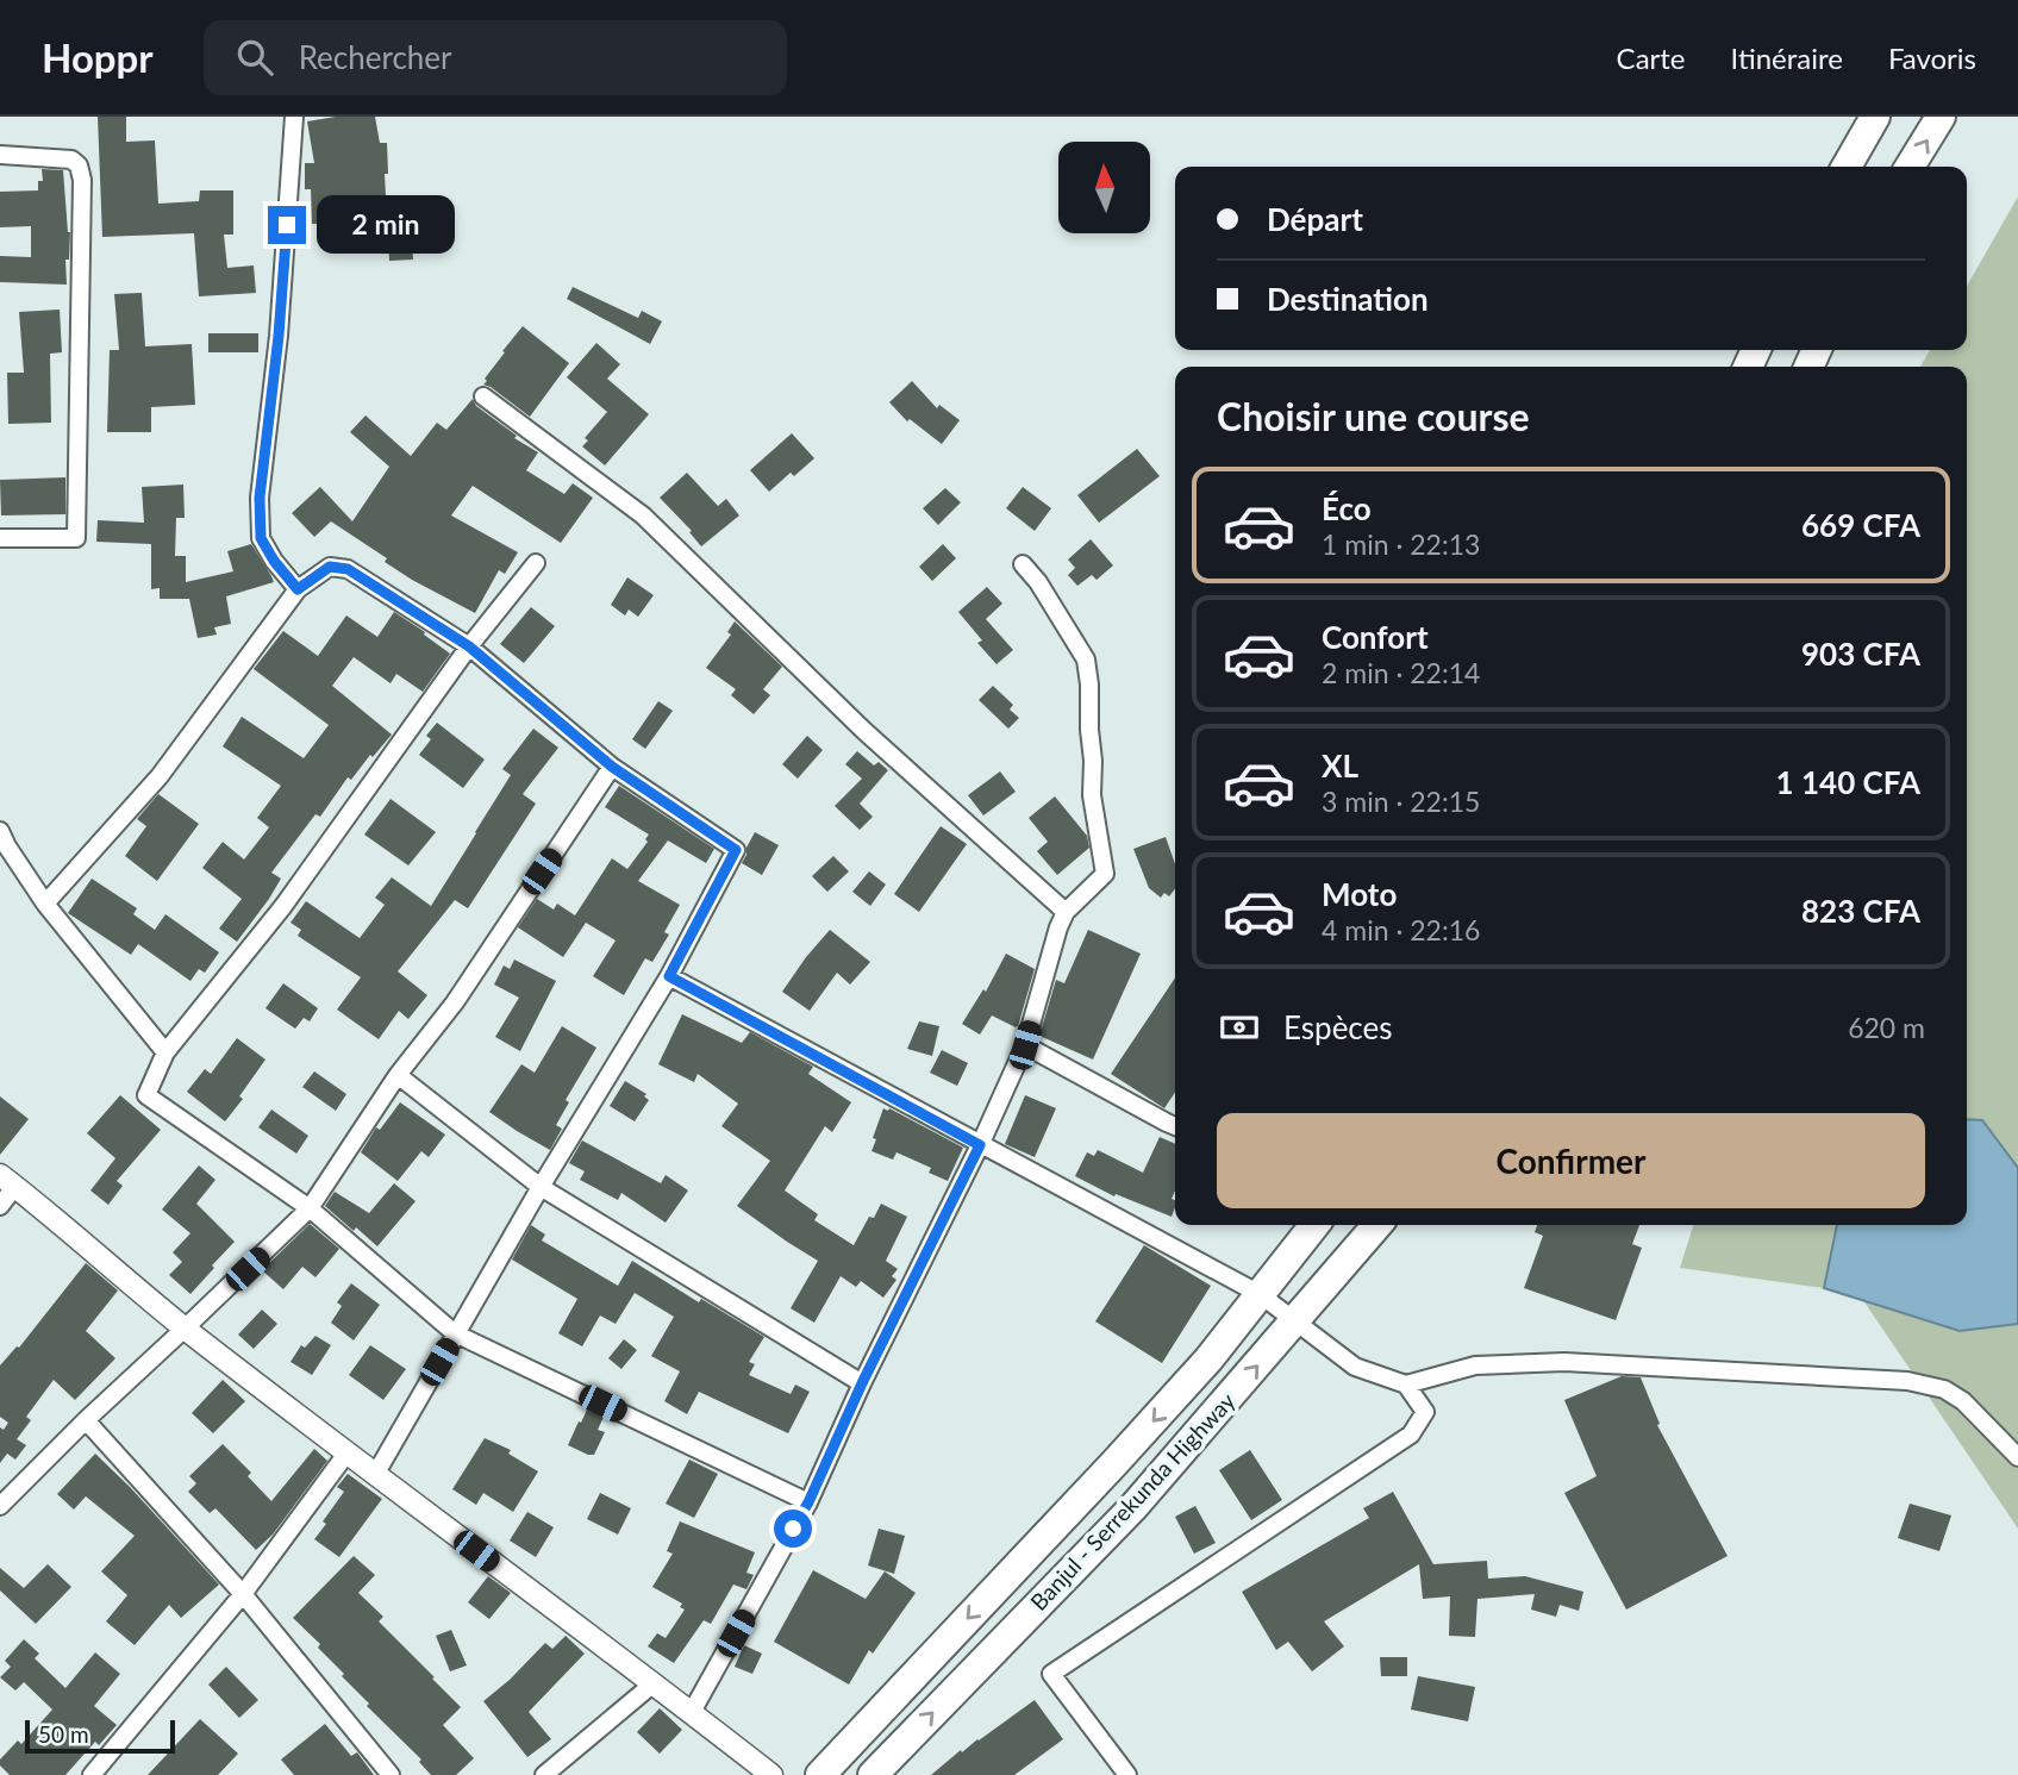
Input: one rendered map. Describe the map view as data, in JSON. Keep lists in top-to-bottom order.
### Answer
{
  "streets": {
    "highway": ["Banjul - Serrekunda Highway"]
  },
  "scale_bar": "50 m",
  "north": "top",
  "page": {
    "header": "Hoppr",
    "search": "Rechercher",
    "nav": ["Carte", "Itinéraire", "Favoris"],
    "banner": ["Départ", "Destination"],
    "bubble": "2 min",
    "heading": "Choisir une course",
    "list": [
      {
        "name": "Éco",
        "note": "1 min · 22:13",
        "value": "669 CFA"
      },
      {
        "name": "Confort",
        "note": "2 min · 22:14",
        "value": "903 CFA"
      },
      {
        "name": "XL",
        "note": "3 min · 22:15",
        "value": "1 140 CFA"
      },
      {
        "name": "Moto",
        "note": "4 min · 22:16",
        "value": "823 CFA"
      }
    ],
    "pay": ["Espèces", "620 m"],
    "buttons": "Confirmer",
    "scale": "50 m"
  }
}
